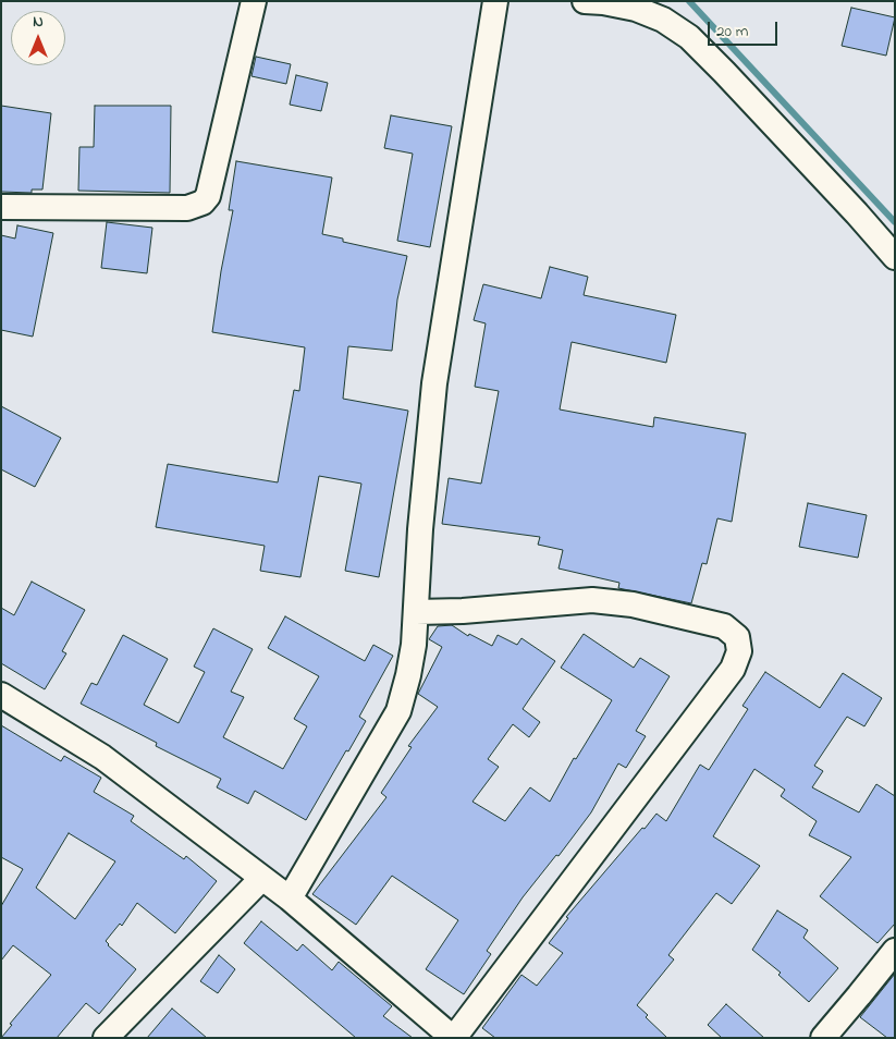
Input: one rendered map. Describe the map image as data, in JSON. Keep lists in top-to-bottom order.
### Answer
{
  "scale_bar": "20 m",
  "north": "top"
}
